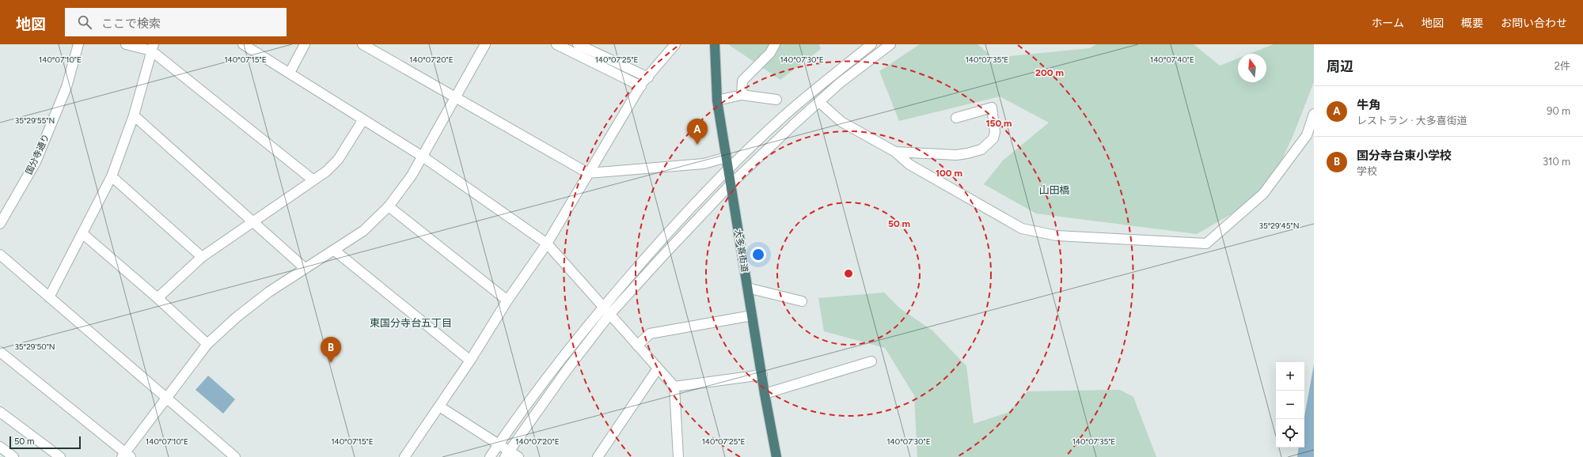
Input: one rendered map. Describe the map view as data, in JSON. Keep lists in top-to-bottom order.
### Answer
{
  "streets": {
    "highway": ["大多喜街道"],
    "street": ["国分寺通り"]
  },
  "districts": ["山田橋", "東国分寺台五丁目"],
  "scale_bar": "50 m",
  "north": "top",
  "page": {
    "header": "地図",
    "search": "ここで検索",
    "nav": [
      "ホーム",
      "地図",
      "概要",
      "お問い合わせ"
    ],
    "heading": ["周辺", "2件"],
    "list": [
      {
        "mark": "A",
        "name": "牛角",
        "note": "レストラン · 大多喜街道",
        "value": "90 m"
      },
      {
        "mark": "B",
        "name": "国分寺台東小学校",
        "note": "学校",
        "value": "310 m"
      }
    ],
    "pins": ["A", "B"],
    "map_buttons": ["+", "−"],
    "scale": "50 m"
  },
  "coordinates": [
    "140°07'10\"E",
    "140°07'15\"E",
    "140°07'20\"E",
    "140°07'25\"E",
    "140°07'30\"E",
    "140°07'40\"E",
    "140°07'35\"E",
    "35°29'55\"N",
    "35°29'45\"N",
    "35°29'50\"N"
  ],
  "rings": [
    "200 m",
    "150 m",
    "100 m",
    "50 m"
  ]
}
